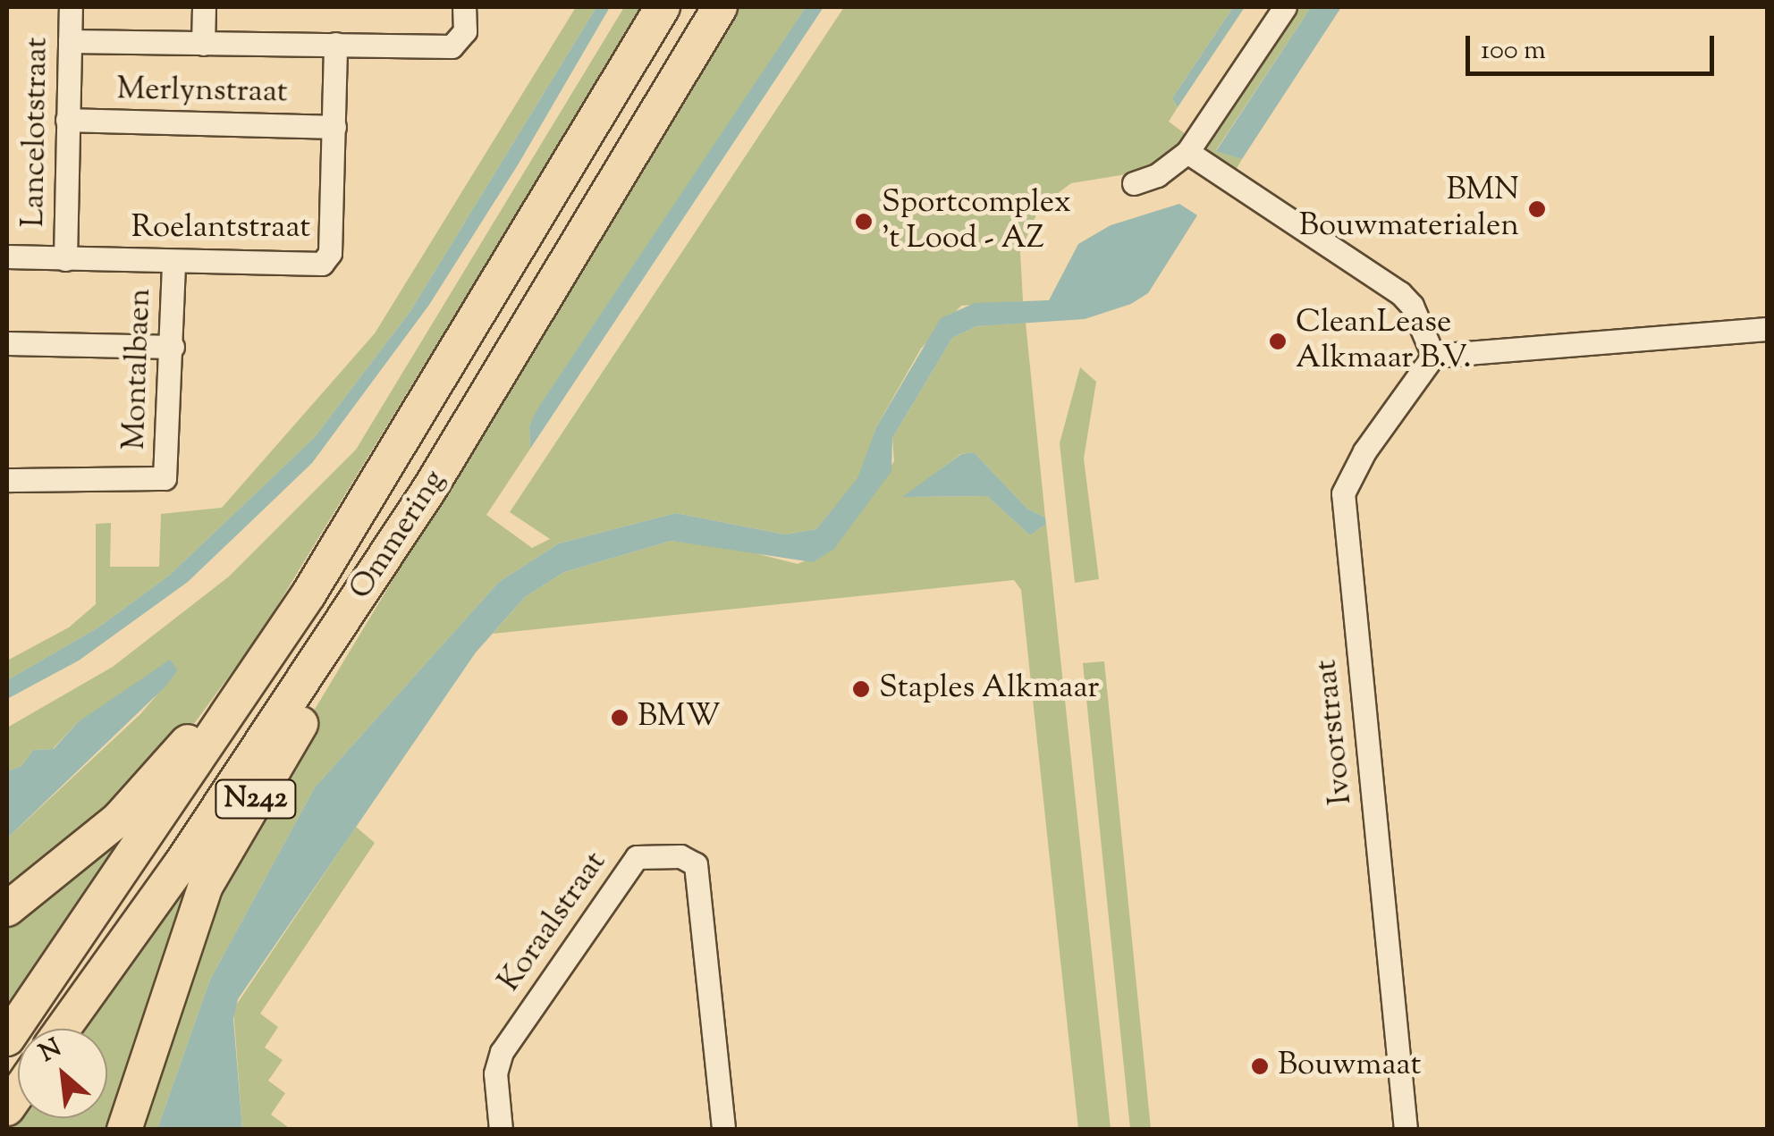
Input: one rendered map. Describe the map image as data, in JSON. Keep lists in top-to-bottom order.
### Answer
{
  "streets": {
    "highway": ["Ommering", "N242"],
    "street": [
      "Merlynstraat",
      "Lancelotstraat",
      "Roelantstraat",
      "Montalbaen",
      "Ivoorstraat",
      "Koraalstraat"
    ]
  },
  "crossings": [
    ["Merlynstraat", "Lancelotstraat"],
    ["Merlynstraat", "Roelantstraat"],
    ["Lancelotstraat", "Roelantstraat"],
    ["Roelantstraat", "Montalbaen"],
    ["Ommering", "N242"]
  ],
  "places": [
    "BMN Bouwmaterialen",
    "Sportcomplex 't Lood - AZ",
    "CleanLease Alkmaar B.V.",
    "Staples Alkmaar",
    "BMW",
    "Bouwmaat"
  ],
  "scale_bar": "100 m",
  "north": "top left"
}
